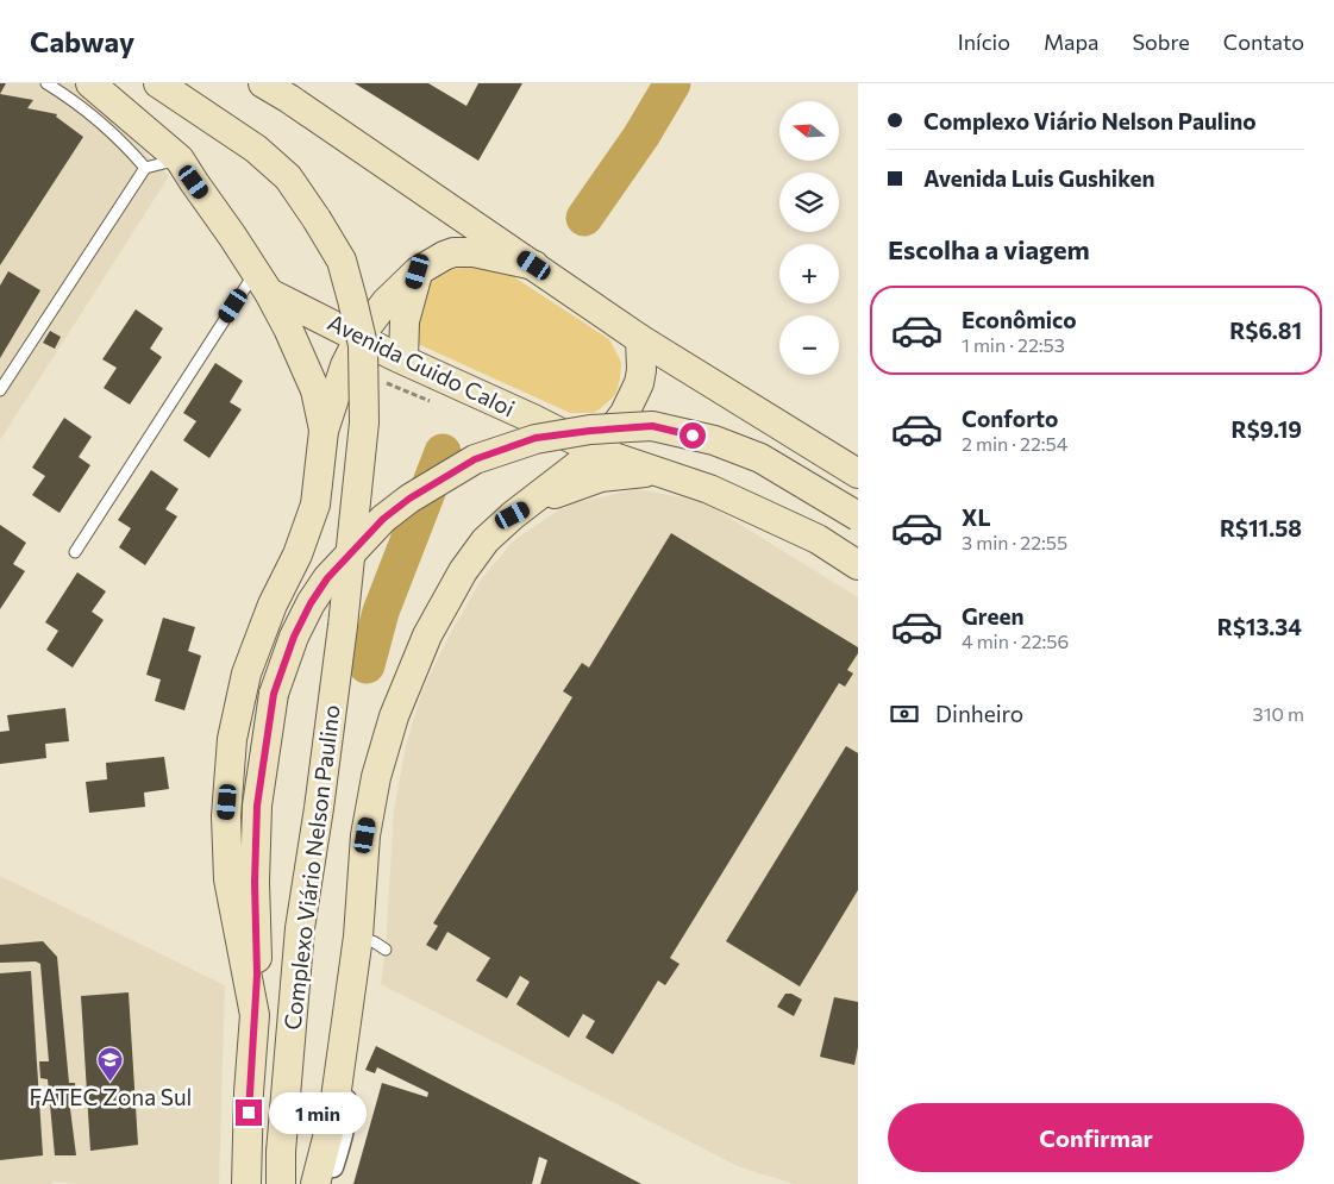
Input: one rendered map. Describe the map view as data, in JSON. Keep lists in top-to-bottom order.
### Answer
{
  "streets": {
    "main road": ["Avenida Guido Caloi", "Complexo Viário Nelson Paulino"]
  },
  "places": {
    "school or university": ["FATEC Zona Sul"]
  },
  "north": "left",
  "page": {
    "header": "Cabway",
    "nav": [
      "Início",
      "Mapa",
      "Sobre",
      "Contato"
    ],
    "banner": ["Complexo Viário Nelson Paulino", "Avenida Luis Gushiken"],
    "map_buttons": ["+", "−"],
    "heading": "Escolha a viagem",
    "list": [
      {
        "name": "Econômico",
        "note": "1 min · 22:53",
        "value": "R$6.81"
      },
      {
        "name": "Conforto",
        "note": "2 min · 22:54",
        "value": "R$9.19"
      },
      {
        "name": "XL",
        "note": "3 min · 22:55",
        "value": "R$11.58"
      },
      {
        "name": "Green",
        "note": "4 min · 22:56",
        "value": "R$13.34"
      }
    ],
    "pay": ["Dinheiro", "310 m"],
    "buttons": "Confirmar",
    "bubble": "1 min"
  }
}
